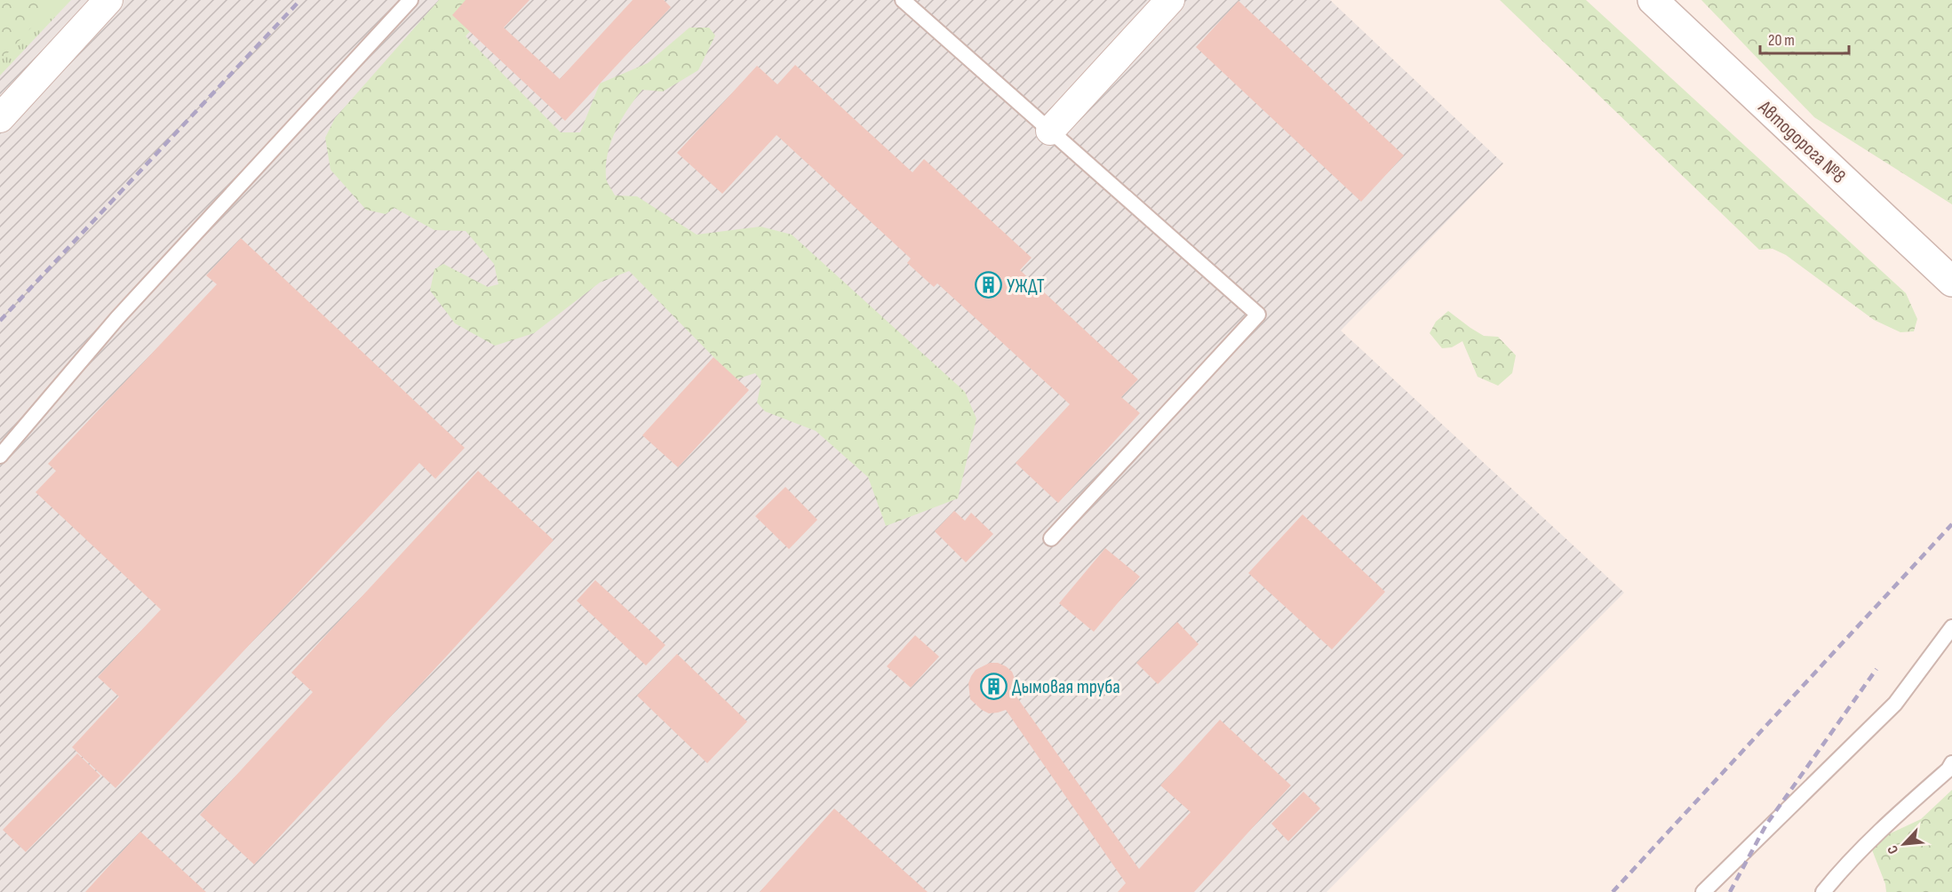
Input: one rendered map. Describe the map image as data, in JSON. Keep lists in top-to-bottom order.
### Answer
{
  "streets": {
    "street": ["Автодорога №8"]
  },
  "places": {
    "building": ["УЖДТ", "Дымовая труба"]
  },
  "scale_bar": "20 m",
  "north": "bottom left"
}
